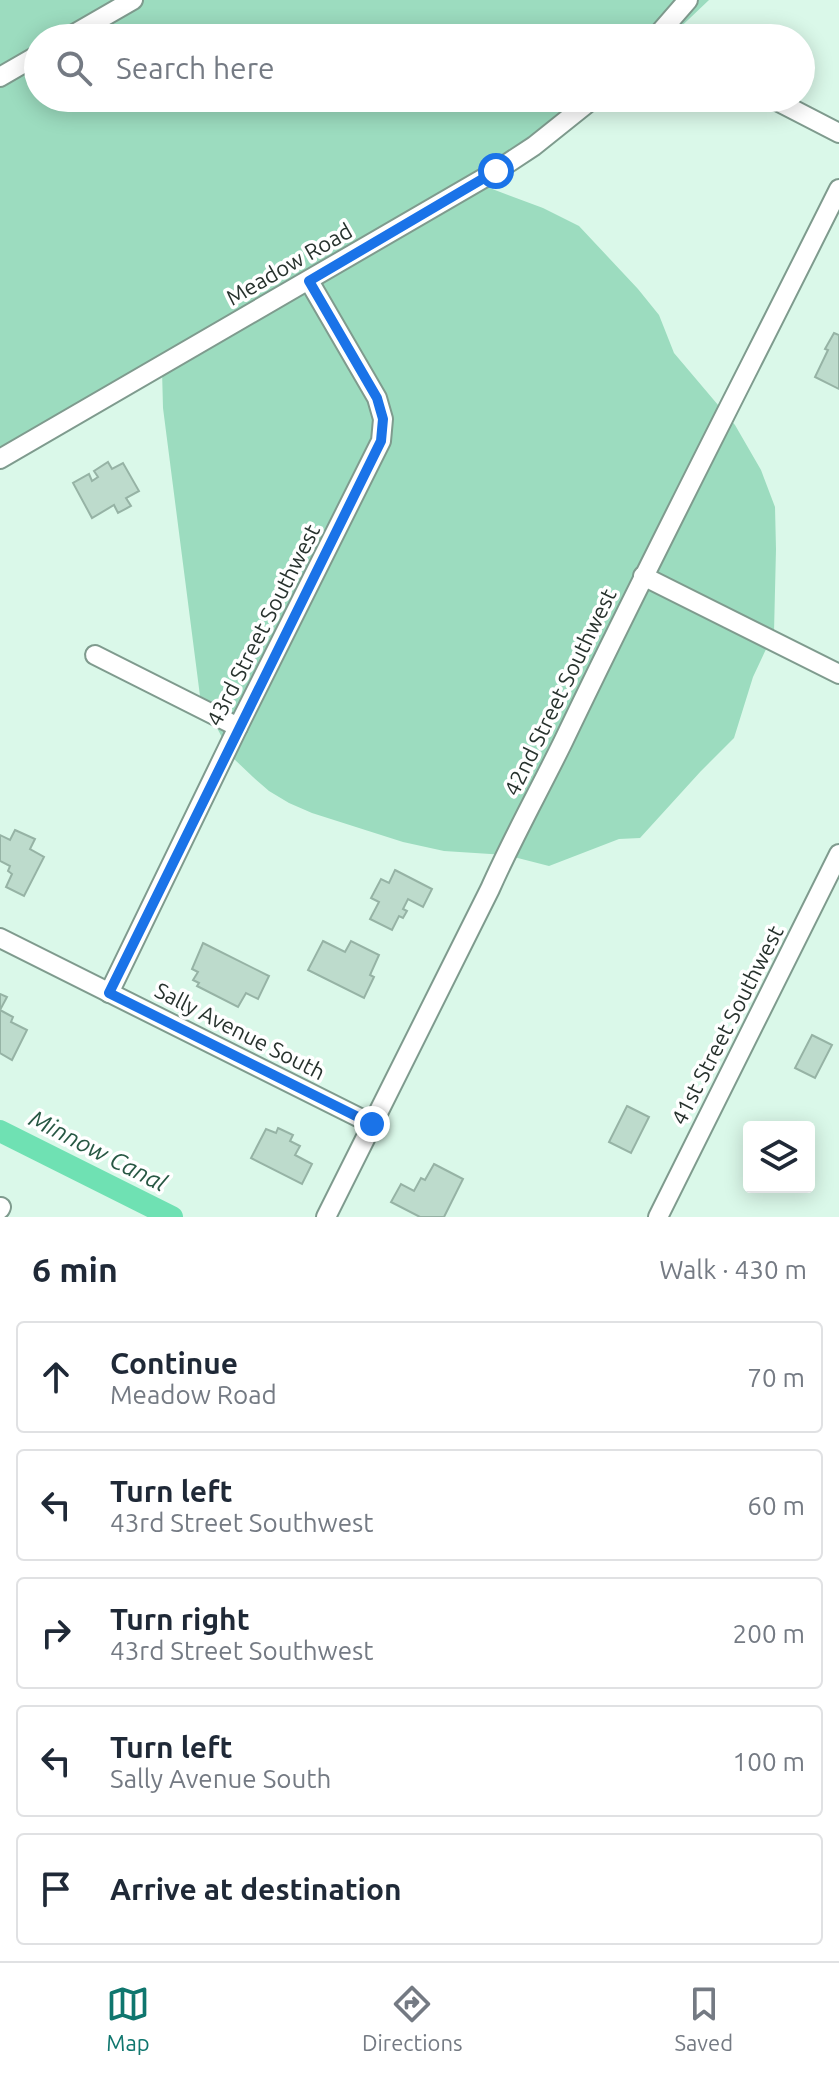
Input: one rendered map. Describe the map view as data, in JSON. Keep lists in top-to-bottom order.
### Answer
{
  "streets": {
    "street": [
      "Meadow Road",
      "43rd Street Southwest",
      "42nd Street Southwest",
      "41st Street Southwest",
      "Sally Avenue South"
    ]
  },
  "crossings": [
    ["Meadow Road", "43rd Street Southwest"],
    ["43rd Street Southwest", "Sally Avenue South"],
    ["42nd Street Southwest", "Sally Avenue South"]
  ],
  "water": ["Minnow Canal"],
  "page": {
    "search": "Search here",
    "heading": ["6 min", "Walk · 430 m"],
    "list": [
      ["Continue", "Meadow Road", "70 m"],
      ["Turn left", "43rd Street Southwest", "60 m"],
      ["Turn right", "43rd Street Southwest", "200 m"],
      ["Turn left", "Sally Avenue South", "100 m"],
      "Arrive at destination"
    ],
    "nav": ["Map", "Directions", "Saved"]
  }
}
